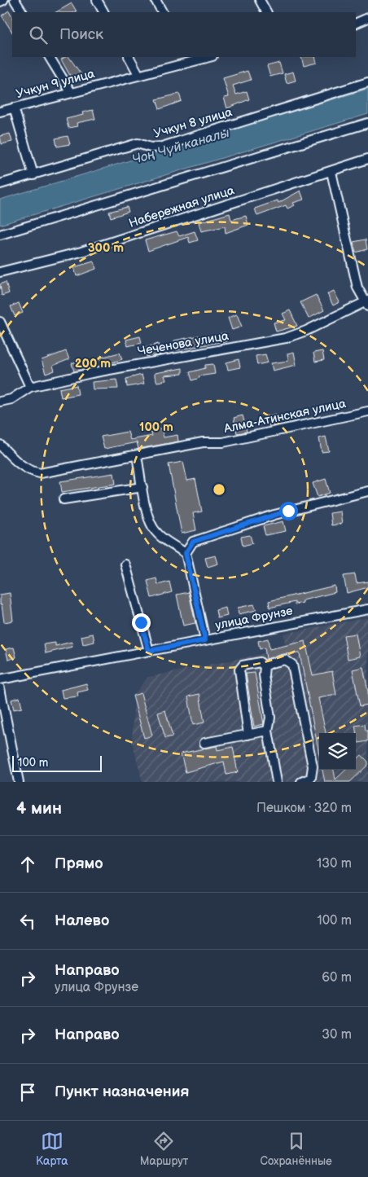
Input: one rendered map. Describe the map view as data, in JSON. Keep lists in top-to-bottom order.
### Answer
{
  "streets": {
    "street": [
      "Учкун 9 улица",
      "Учкун 8 улица",
      "Набережная улица",
      "Чеченова улица",
      "Алма-Атинская улица",
      "улица Фрунзе"
    ]
  },
  "water": ["Чоң Чүй каналы"],
  "scale_bar": "100 m",
  "page": {
    "search": "Поиск",
    "scale": "100 m",
    "heading": ["4 мин", "Пешком · 320 m"],
    "list": [
      ["Прямо", "130 m"],
      ["Налево", "100 m"],
      ["Направо", "улица Фрунзе", "60 m"],
      ["Направо", "30 m"],
      "Пункт назначения"
    ],
    "nav": ["Карта", "Маршрут", "Сохранённые"]
  },
  "rings": ["300 m", "200 m", "100 m"]
}
